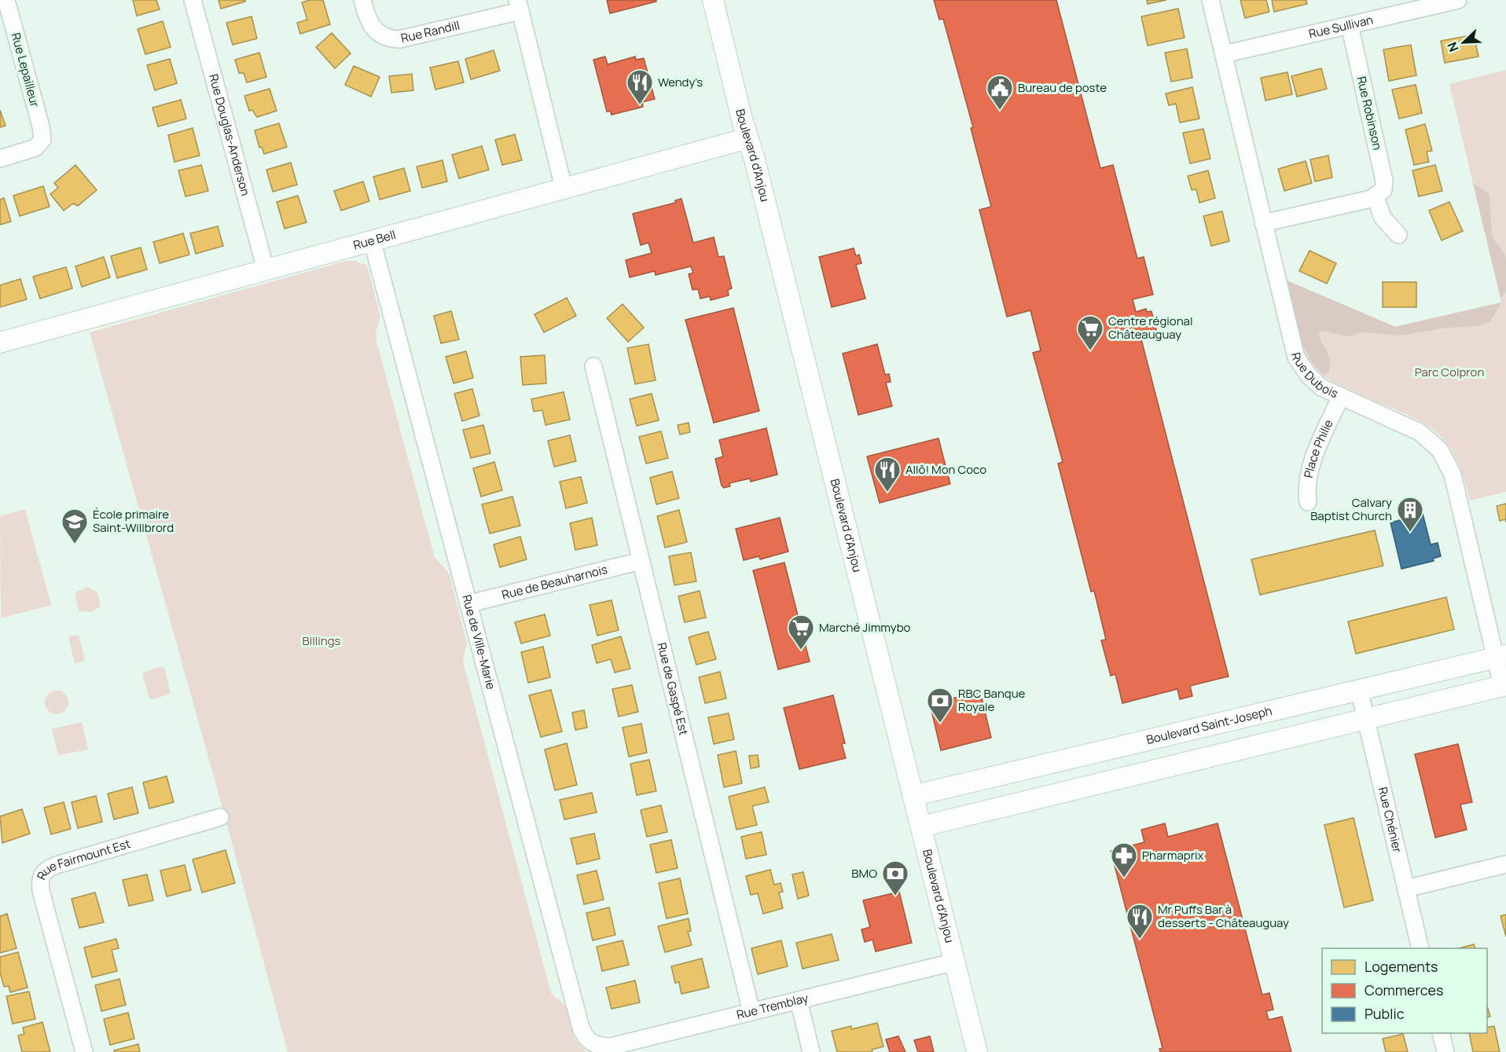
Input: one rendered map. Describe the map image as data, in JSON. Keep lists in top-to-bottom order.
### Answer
{
  "streets": {
    "street": [
      "Rue Sullivan",
      "Rue Randill",
      "Rue Lepailleur",
      "Rue Robinson",
      "Rue Douglas-Anderson",
      "Boulevard d'Anjou",
      "Rue Bell",
      "Rue Dubois",
      "Place Philie",
      "Rue de Beauharnois",
      "Rue de Ville-Marie",
      "Rue de Gaspé Est",
      "Boulevard Saint-Joseph",
      "Rue Chénier",
      "Rue Fairmount Est",
      "Rue Tremblay"
    ]
  },
  "crossings": [
    ["Rue Sullivan", "Rue Robinson"],
    ["Rue Sullivan", "Rue Dubois"],
    ["Rue Randill", "Rue Bell"],
    ["Rue Douglas-Anderson", "Rue Bell"],
    ["Boulevard d'Anjou", "Rue Bell"],
    ["Boulevard d'Anjou", "Boulevard Saint-Joseph"],
    ["Boulevard d'Anjou", "Rue Tremblay"],
    ["Rue Bell", "Rue de Ville-Marie"],
    ["Rue Dubois", "Place Philie"],
    ["Rue Dubois", "Boulevard Saint-Joseph"],
    ["Rue de Beauharnois", "Rue de Ville-Marie"],
    ["Rue de Beauharnois", "Rue de Gaspé Est"],
    ["Rue de Ville-Marie", "Rue Tremblay"],
    ["Rue de Gaspé Est", "Rue Tremblay"],
    ["Boulevard Saint-Joseph", "Rue Chénier"]
  ],
  "parks": ["Parc Colpron", "Billings"],
  "places": {
    "restaurant": ["Wendy's", "Allô! Mon Coco", "Mr Puffs Bar à desserts - Châteauguay"],
    "public building": ["Bureau de poste"],
    "supermarket": ["Centre régional Châteauguay", "Marché Jimmybo"],
    "building": ["Calvary Baptist Church"],
    "school or university": ["École primaire Saint-Willbrord"],
    "bank": ["RBC Banque Royale", "BMO"],
    "pharmacy": ["Pharmaprix"]
  },
  "legend": ["Logements", "Commerces", "Public"],
  "north": "bottom left"
}
